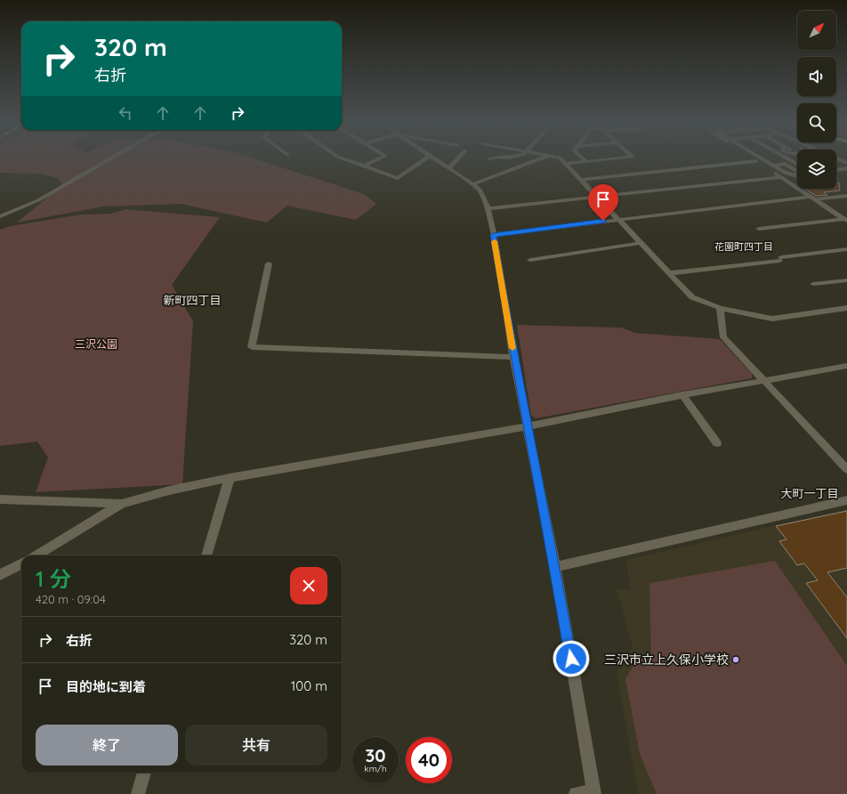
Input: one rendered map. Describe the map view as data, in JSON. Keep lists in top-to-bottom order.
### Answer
{
  "districts": ["花園町四丁目", "新町四丁目", "大町一丁目"],
  "parks": ["三沢公園"],
  "places": ["三沢市立上久保小学校"],
  "north": "top right",
  "page": {
    "turn": ["320 m", "右折"],
    "heading": ["1 分", "420 m · 09:04"],
    "list": [
      {
        "name": "右折",
        "value": "320 m"
      },
      {
        "name": "目的地に到着",
        "value": "100 m"
      }
    ],
    "buttons": ["終了", "共有"],
    "speed": "30 km/h",
    "limit": "40"
  }
}
